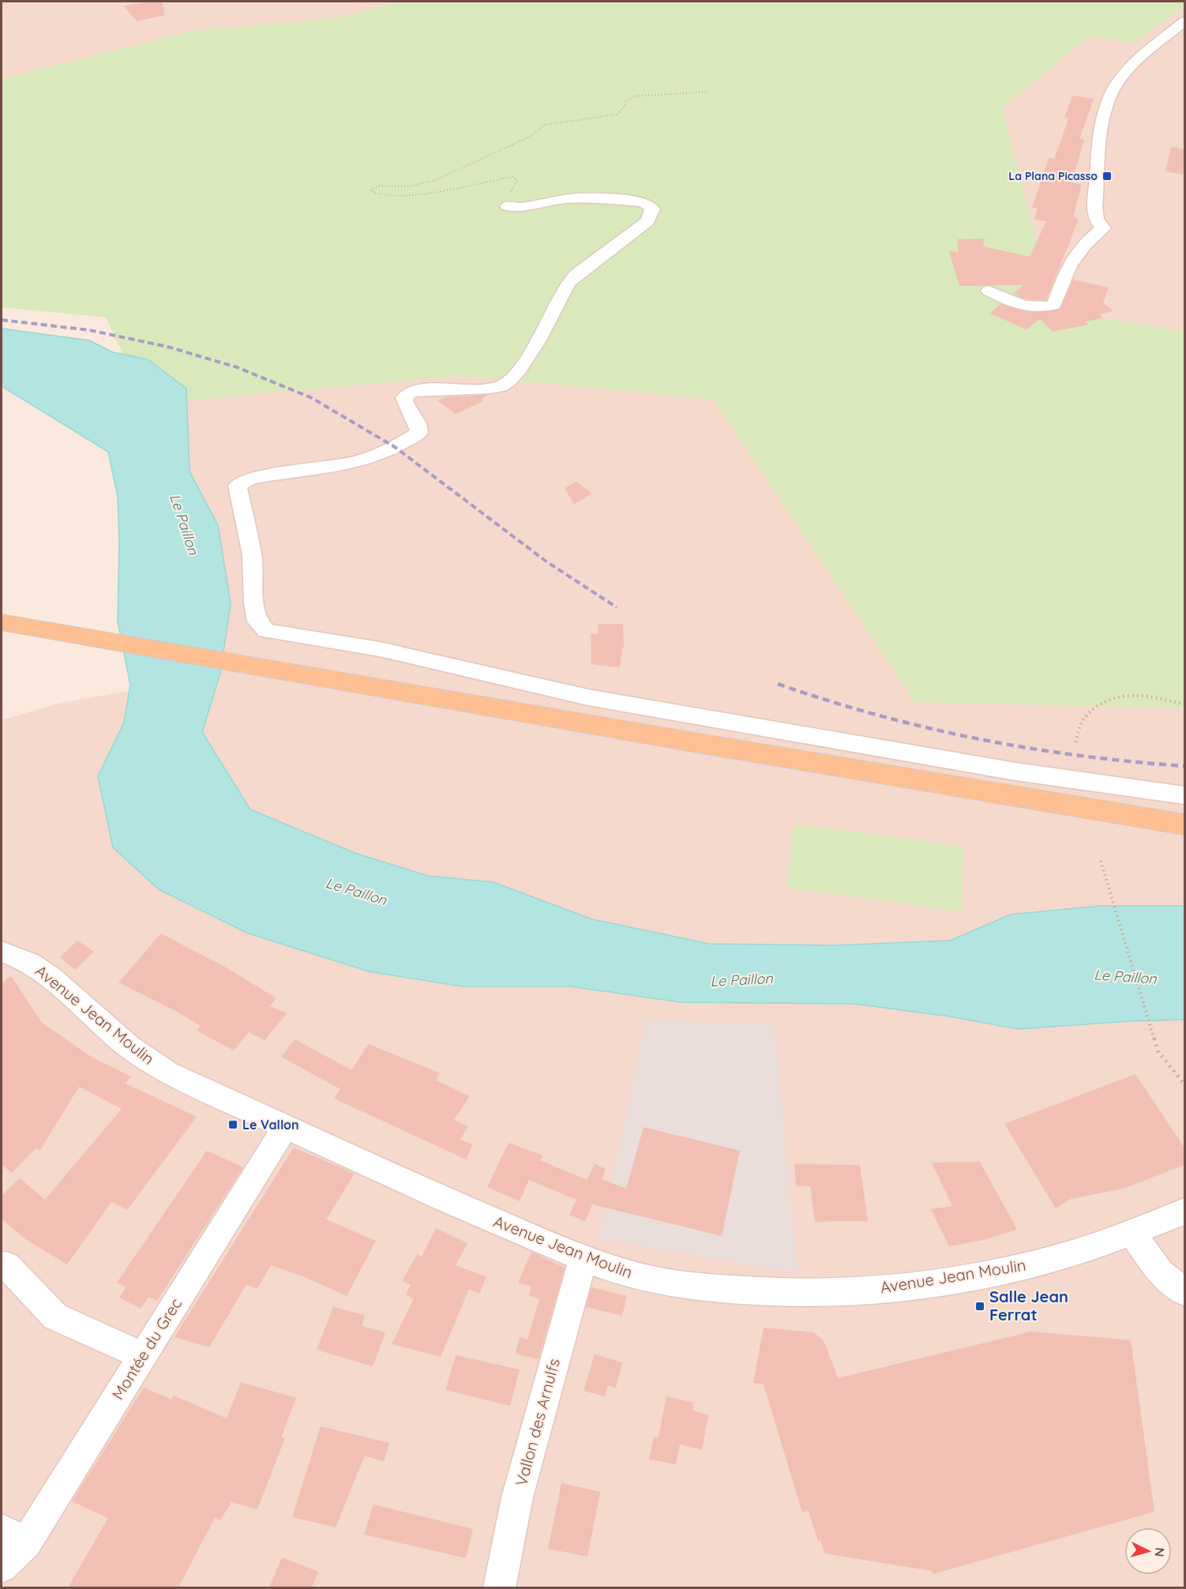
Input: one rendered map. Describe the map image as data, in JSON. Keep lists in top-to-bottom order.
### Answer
{
  "streets": {
    "street": ["Avenue Jean Moulin", "Montée du Grec", "Vallon des Arnulfs"]
  },
  "crossings": [
    ["Avenue Jean Moulin", "Montée du Grec"],
    ["Avenue Jean Moulin", "Vallon des Arnulfs"]
  ],
  "water": ["Le Paillon"],
  "places": {
    "transit": ["La Plana Picasso", "Le Vallon", "Salle Jean Ferrat"]
  },
  "north": "right"
}
